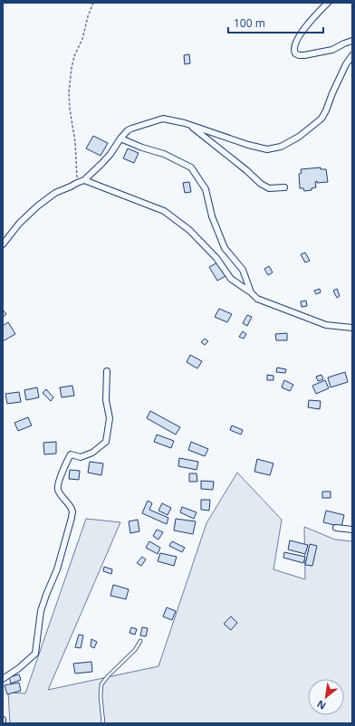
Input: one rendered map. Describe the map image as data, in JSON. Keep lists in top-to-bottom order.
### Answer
{
  "scale_bar": "100 m",
  "north": "bottom left"
}
